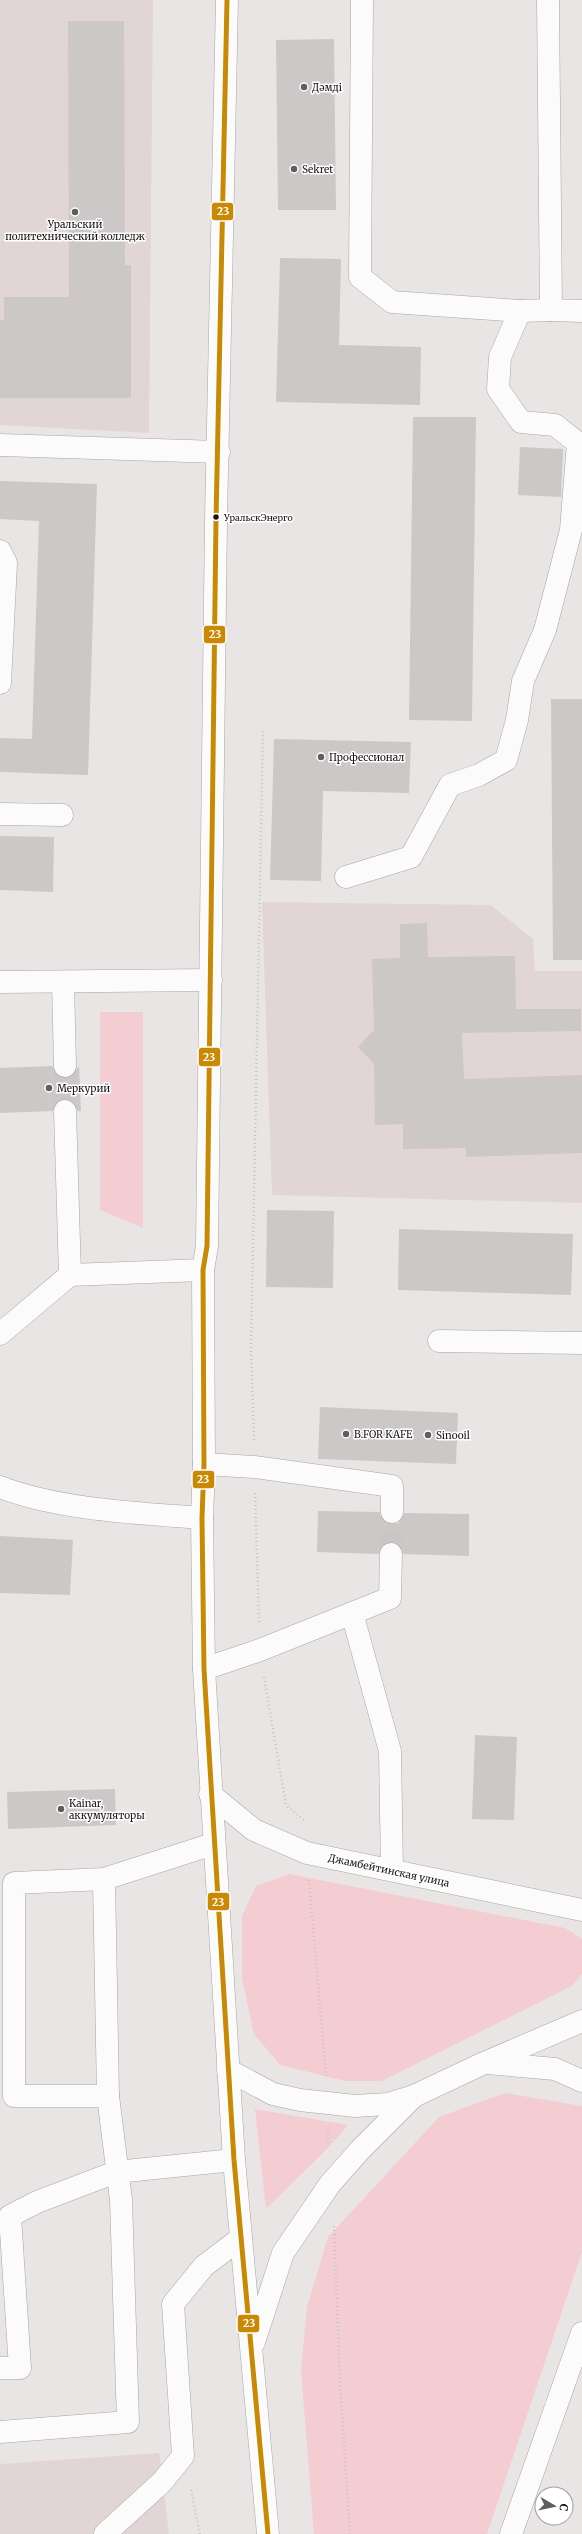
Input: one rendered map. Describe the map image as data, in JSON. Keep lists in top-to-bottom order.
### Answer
{
  "streets": {
    "main road": ["Джамбейтинская улица"]
  },
  "places": [
    "Дəмді",
    "Sekret",
    "Уральский политехнический колледж",
    "УральскЭнерго",
    "Профессионал",
    "Меркурий",
    "B.FOR KAFE",
    "Sinooil",
    "Kainar, аккумуляторы"
  ],
  "lines": ["transit line 23"],
  "north": "right"
}
